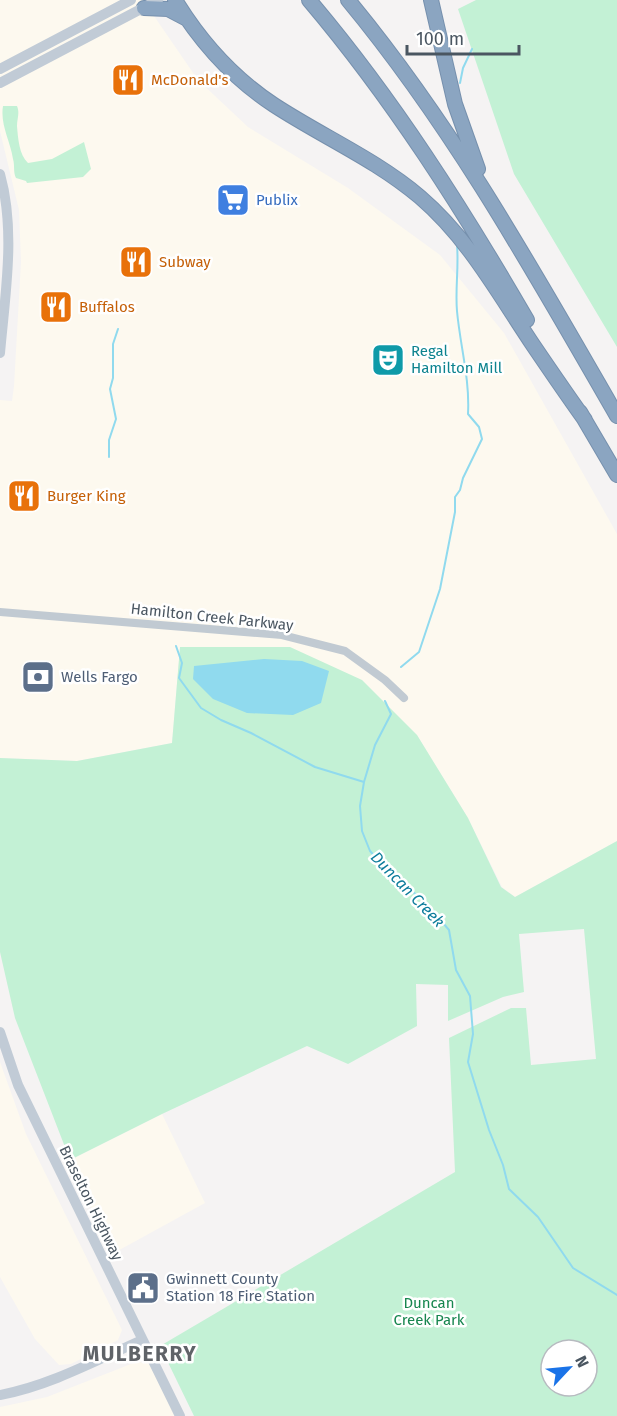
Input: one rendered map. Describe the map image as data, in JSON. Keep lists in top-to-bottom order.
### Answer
{
  "streets": {
    "main road": ["Braselton Highway"],
    "street": ["Hamilton Creek Parkway"]
  },
  "districts": ["MULBERRY"],
  "water": ["Duncan Creek"],
  "parks": ["Duncan Creek Park"],
  "places": {
    "restaurant": [
      "McDonald's",
      "Subway",
      "Buffalos",
      "Burger King"
    ],
    "supermarket": ["Publix"],
    "theatre": ["Regal Hamilton Mill"],
    "bank": ["Wells Fargo"],
    "public building": ["Gwinnett County Station 18 Fire Station"]
  },
  "scale_bar": "100 m",
  "north": "top right"
}
